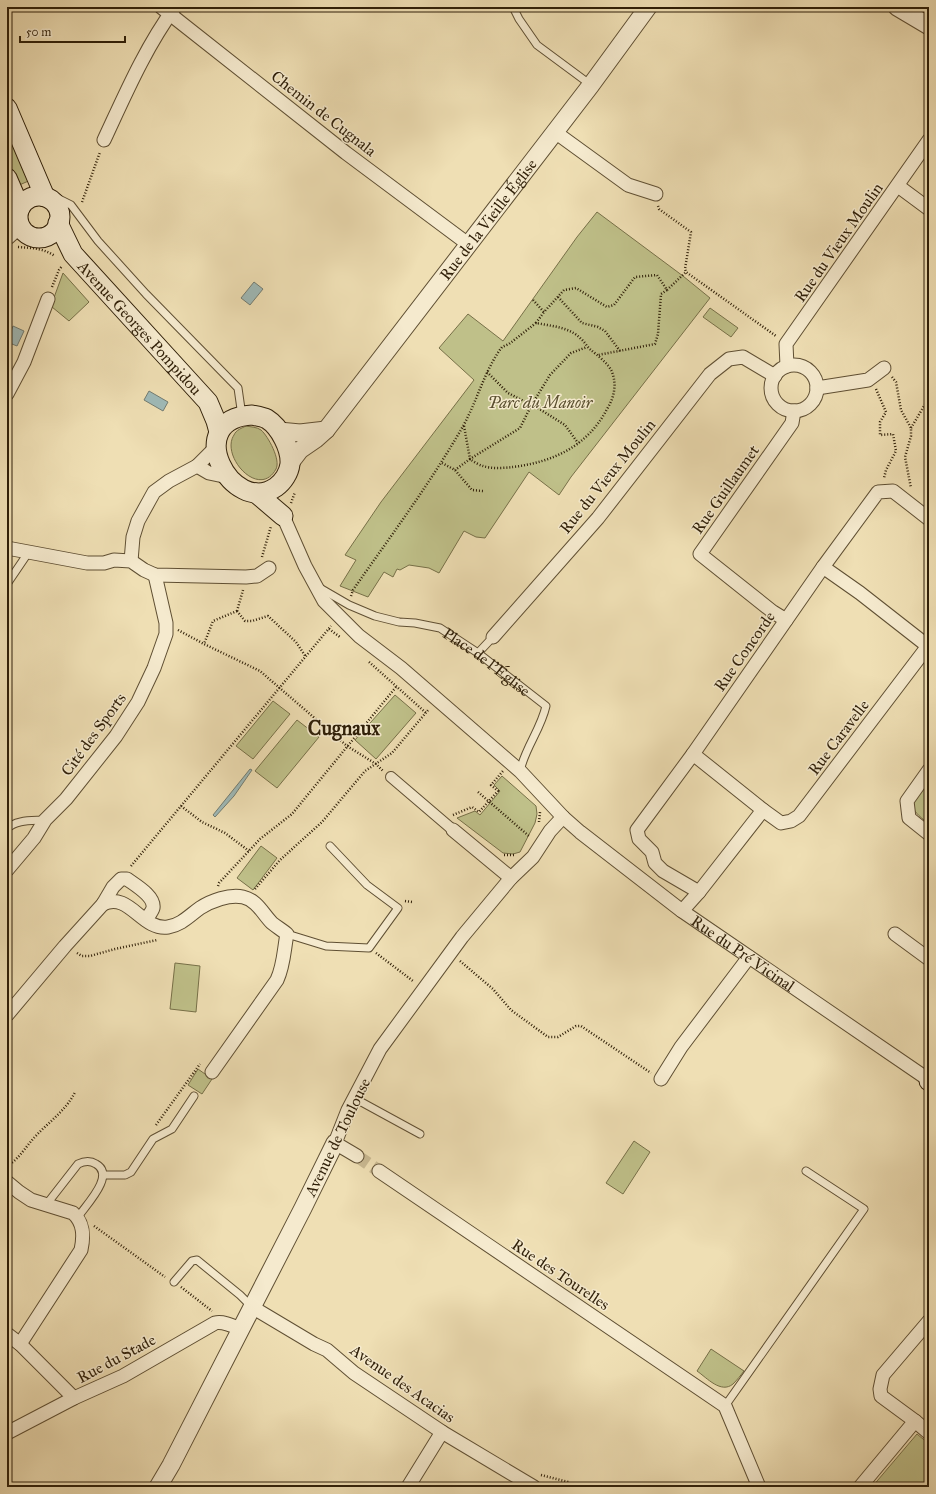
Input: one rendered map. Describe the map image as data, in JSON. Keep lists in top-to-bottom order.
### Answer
{
  "streets": {
    "main road": ["Avenue Georges Pompidou"],
    "street": [
      "Chemin de Cugnala",
      "Rue de la Vieille Église",
      "Rue du Vieux Moulin",
      "Rue Guillaumet",
      "Rue Concorde",
      "Cité des Sports",
      "Rue Caravelle",
      "Rue du Pré Vicinal",
      "Avenue de Toulouse",
      "Rue des Tourelles",
      "Rue du Stade",
      "Avenue des Acacias"
    ],
    "lane": ["Place de l'Église"]
  },
  "crossings": [
    ["Chemin de Cugnala", "Rue de la Vieille Église"],
    ["Rue de la Vieille Église", "Avenue Georges Pompidou"],
    ["Rue du Vieux Moulin", "Rue Guillaumet"],
    ["Rue du Vieux Moulin", "Place de l'Église"],
    ["Rue Guillaumet", "Rue Concorde"],
    ["Rue du Pré Vicinal", "Avenue de Toulouse"],
    ["Avenue de Toulouse", "Avenue des Acacias"]
  ],
  "districts": ["Cugnaux"],
  "parks": ["Parc du Manoir"],
  "scale_bar": "50 m"
}
